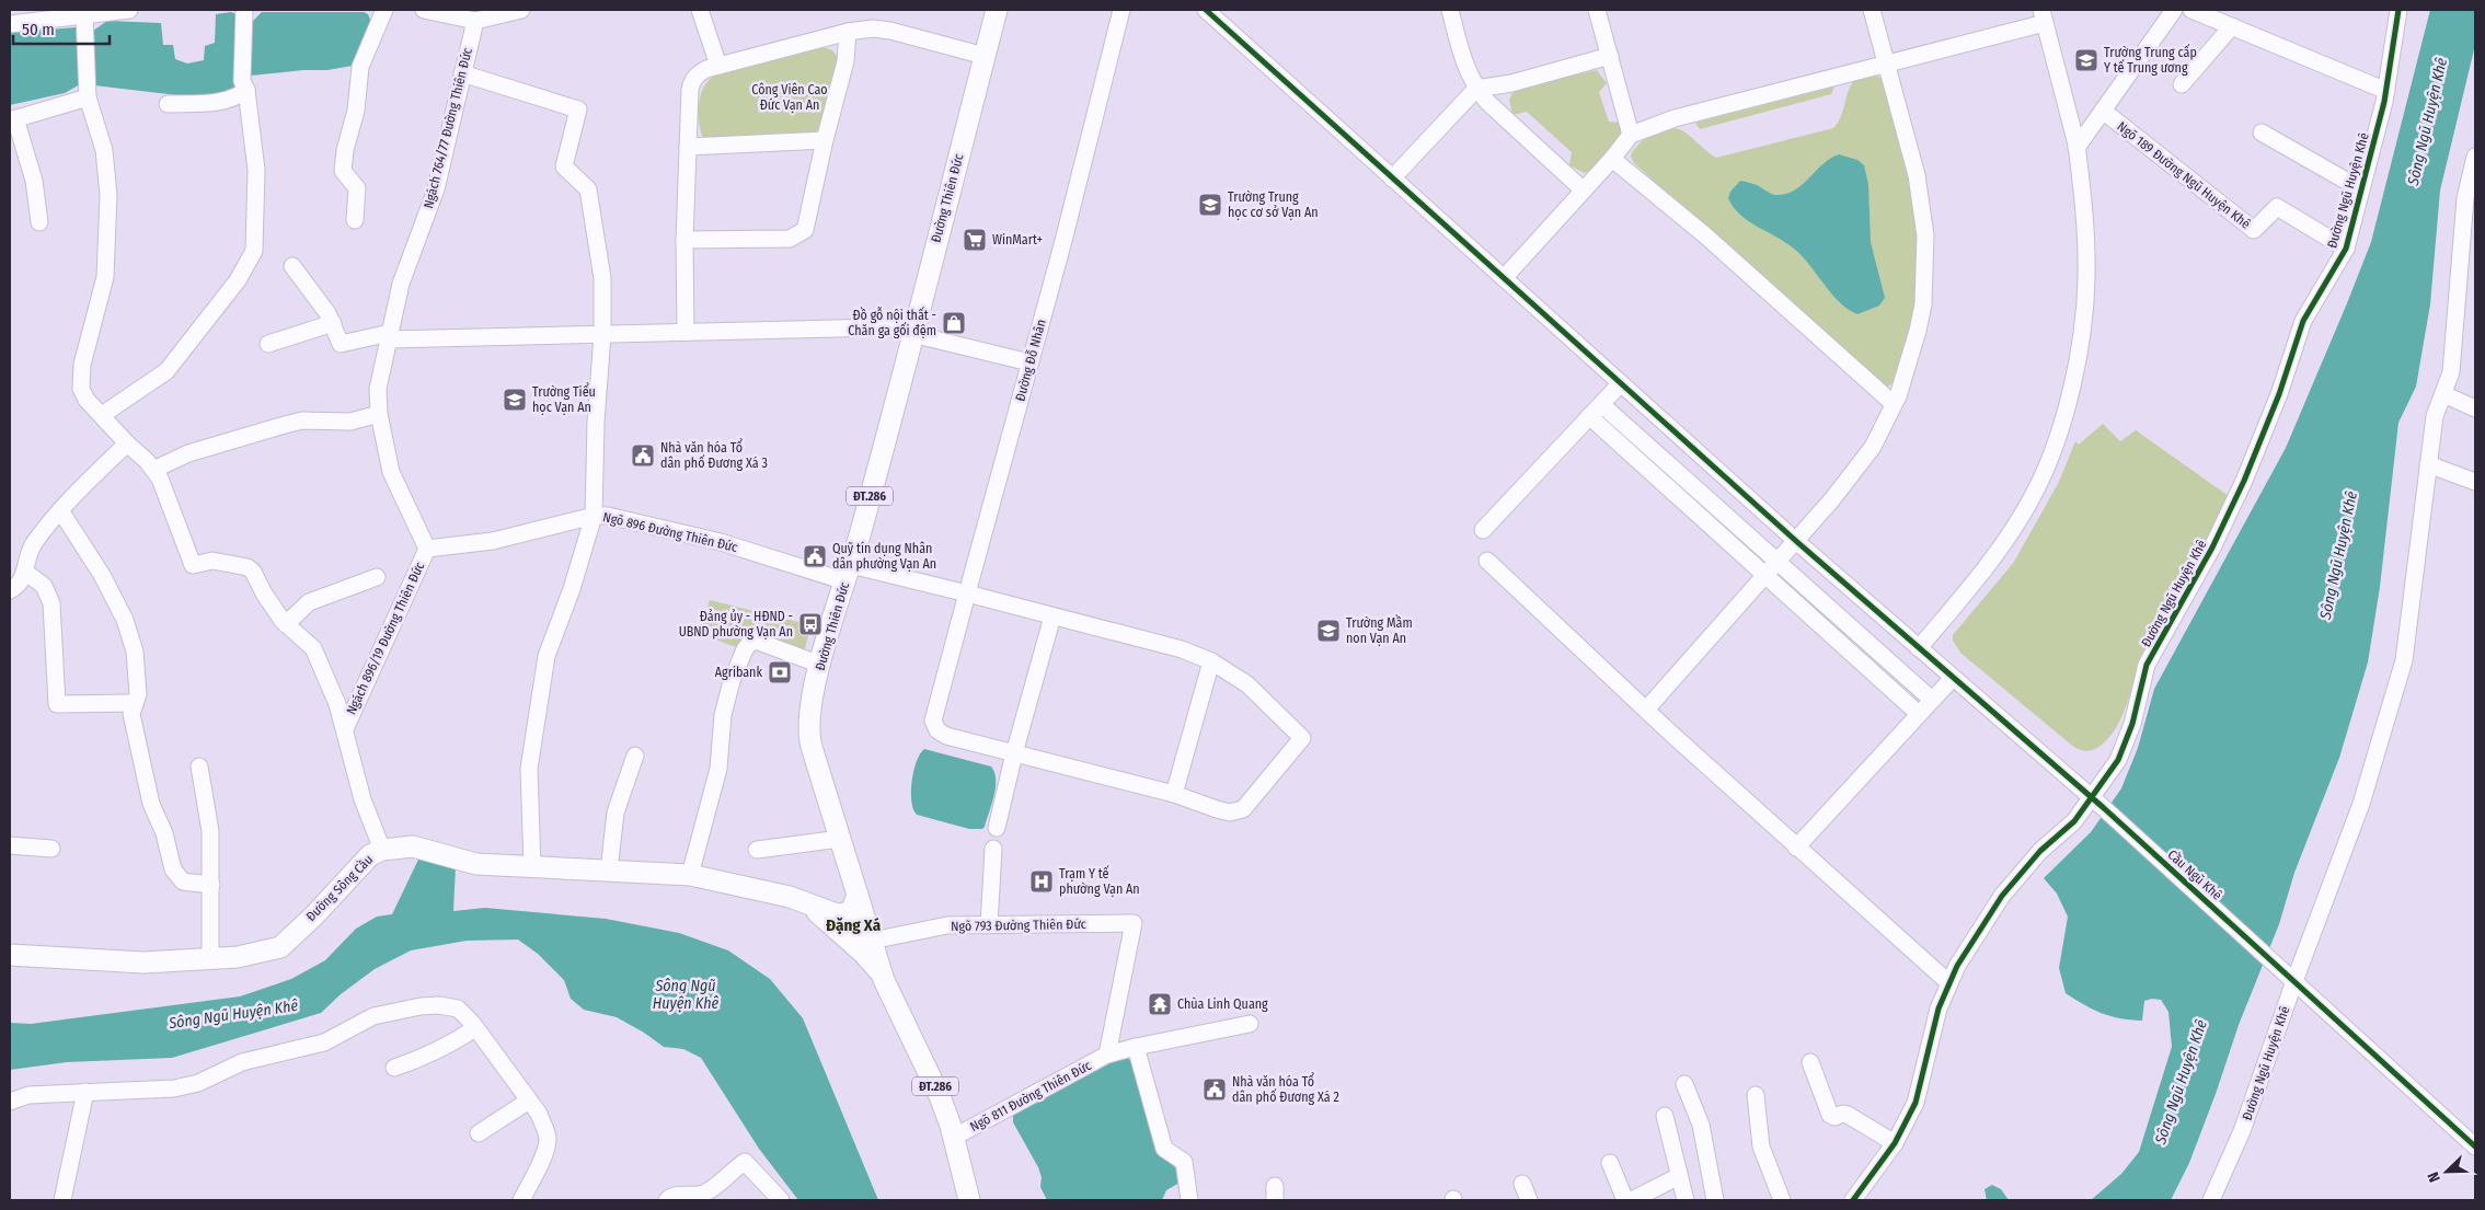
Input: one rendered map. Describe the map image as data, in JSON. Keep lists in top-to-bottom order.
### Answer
{
  "streets": {
    "main road": ["Đường Thiên Đức", "ĐT.286", "Đường Sông Cầu"],
    "street": [
      "Ngách 764/77 Đường Thiên Đức",
      "Ngõ 189 Đường Ngũ Huyện Khê",
      "Đường Ngũ Huyện Khê",
      "Đường Đỗ Nhân",
      "Ngõ 896 Đường Thiên Đức",
      "Ngách 896/19 Đường Thiên Đức",
      "Cầu Ngũ Khê",
      "Ngõ 793 Đường Thiên Đức",
      "Ngõ 811 Đường Thiên Đức"
    ]
  },
  "crossings": [
    ["Ngách 764/77 Đường Thiên Đức", "Ngõ 896 Đường Thiên Đức"],
    ["Ngách 764/77 Đường Thiên Đức", "Ngách 896/19 Đường Thiên Đức"],
    ["Ngõ 189 Đường Ngũ Huyện Khê", "Đường Ngũ Huyện Khê"],
    ["Đường Ngũ Huyện Khê", "Cầu Ngũ Khê"],
    ["Đường Thiên Đức", "Ngõ 896 Đường Thiên Đức"],
    ["Đường Thiên Đức", "Đường Sông Cầu"],
    ["Đường Thiên Đức", "Ngõ 793 Đường Thiên Đức"],
    ["Đường Thiên Đức", "Ngõ 811 Đường Thiên Đức"],
    ["Ngõ 896 Đường Thiên Đức", "Ngách 896/19 Đường Thiên Đức"],
    ["Ngõ 793 Đường Thiên Đức", "Ngõ 811 Đường Thiên Đức"]
  ],
  "districts": ["Đặng Xá"],
  "water": ["Sông Ngũ Huyện Khê"],
  "parks": ["Công Viên Cao Đức Vạn An"],
  "places": {
    "school or university": [
      "Trường Trung cấp Y tế Trung ương",
      "Trường Trung học cơ sở Vạn An",
      "Trường Tiểu học Vạn An",
      "Trường Mầm non Vạn An"
    ],
    "supermarket": ["WinMart+"],
    "shop": ["Đồ gỗ nội thất - Chăn ga gối đệm"],
    "public building": ["Nhà văn hóa Tổ dân phố Đương Xá 3", "Quỹ tín dụng Nhân dân phường Vạn An", "Nhà văn hóa Tổ dân phố Đương Xá 2"],
    "bus stop": ["Đảng ủy - HĐND - UBND phường Vạn An"],
    "bank": ["Agribank"],
    "hospital": ["Trạm Y tế phường Vạn An"],
    "temple": ["Chùa Linh Quang"]
  },
  "scale_bar": "50 m",
  "north": "bottom left"
}
